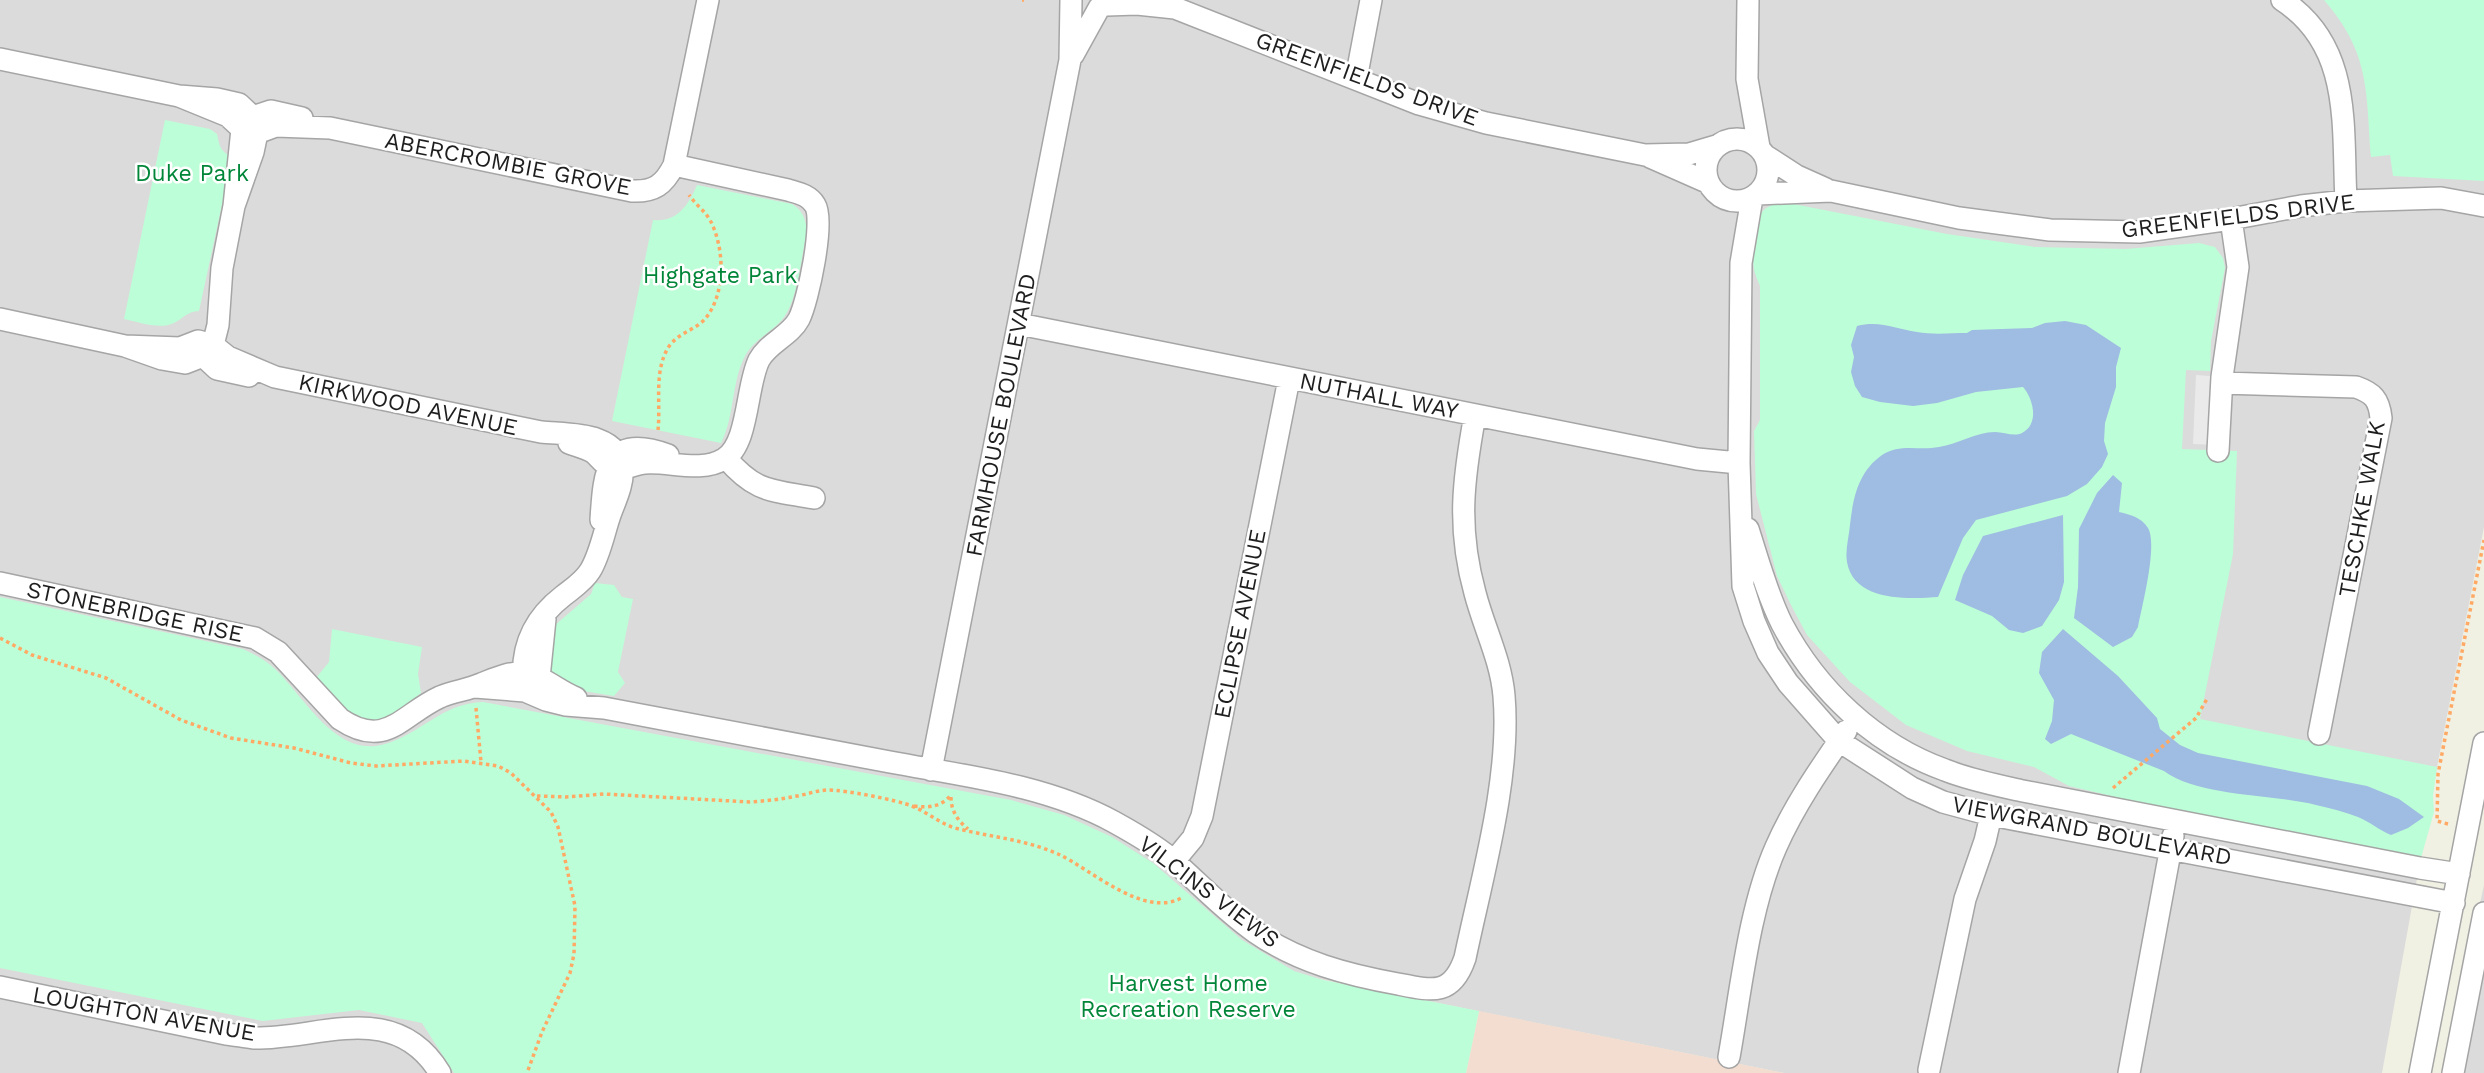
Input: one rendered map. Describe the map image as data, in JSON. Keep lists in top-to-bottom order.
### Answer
{
  "streets": {
    "street": [
      "GREENFIELDS DRIVE",
      "ABERCROMBIE GROVE",
      "NUTHALL WAY",
      "KIRKWOOD AVENUE",
      "FARMHOUSE BOULEVARD",
      "TESCHKE WALK",
      "STONEBRIDGE RISE",
      "ECLIPSE AVENUE",
      "VIEWGRAND BOULEVARD",
      "VILCINS VIEWS",
      "LOUGHTON AVENUE"
    ]
  },
  "crossings": [
    ["GREENFIELDS DRIVE", "FARMHOUSE BOULEVARD"],
    ["GREENFIELDS DRIVE", "VIEWGRAND BOULEVARD"],
    ["NUTHALL WAY", "FARMHOUSE BOULEVARD"],
    ["NUTHALL WAY", "ECLIPSE AVENUE"],
    ["NUTHALL WAY", "VIEWGRAND BOULEVARD"],
    ["NUTHALL WAY", "VILCINS VIEWS"],
    ["FARMHOUSE BOULEVARD", "VILCINS VIEWS"],
    ["STONEBRIDGE RISE", "VILCINS VIEWS"],
    ["ECLIPSE AVENUE", "VILCINS VIEWS"]
  ],
  "parks": ["Duke Park", "Highgate Park", "Harvest Home Recreation Reserve"]
}
